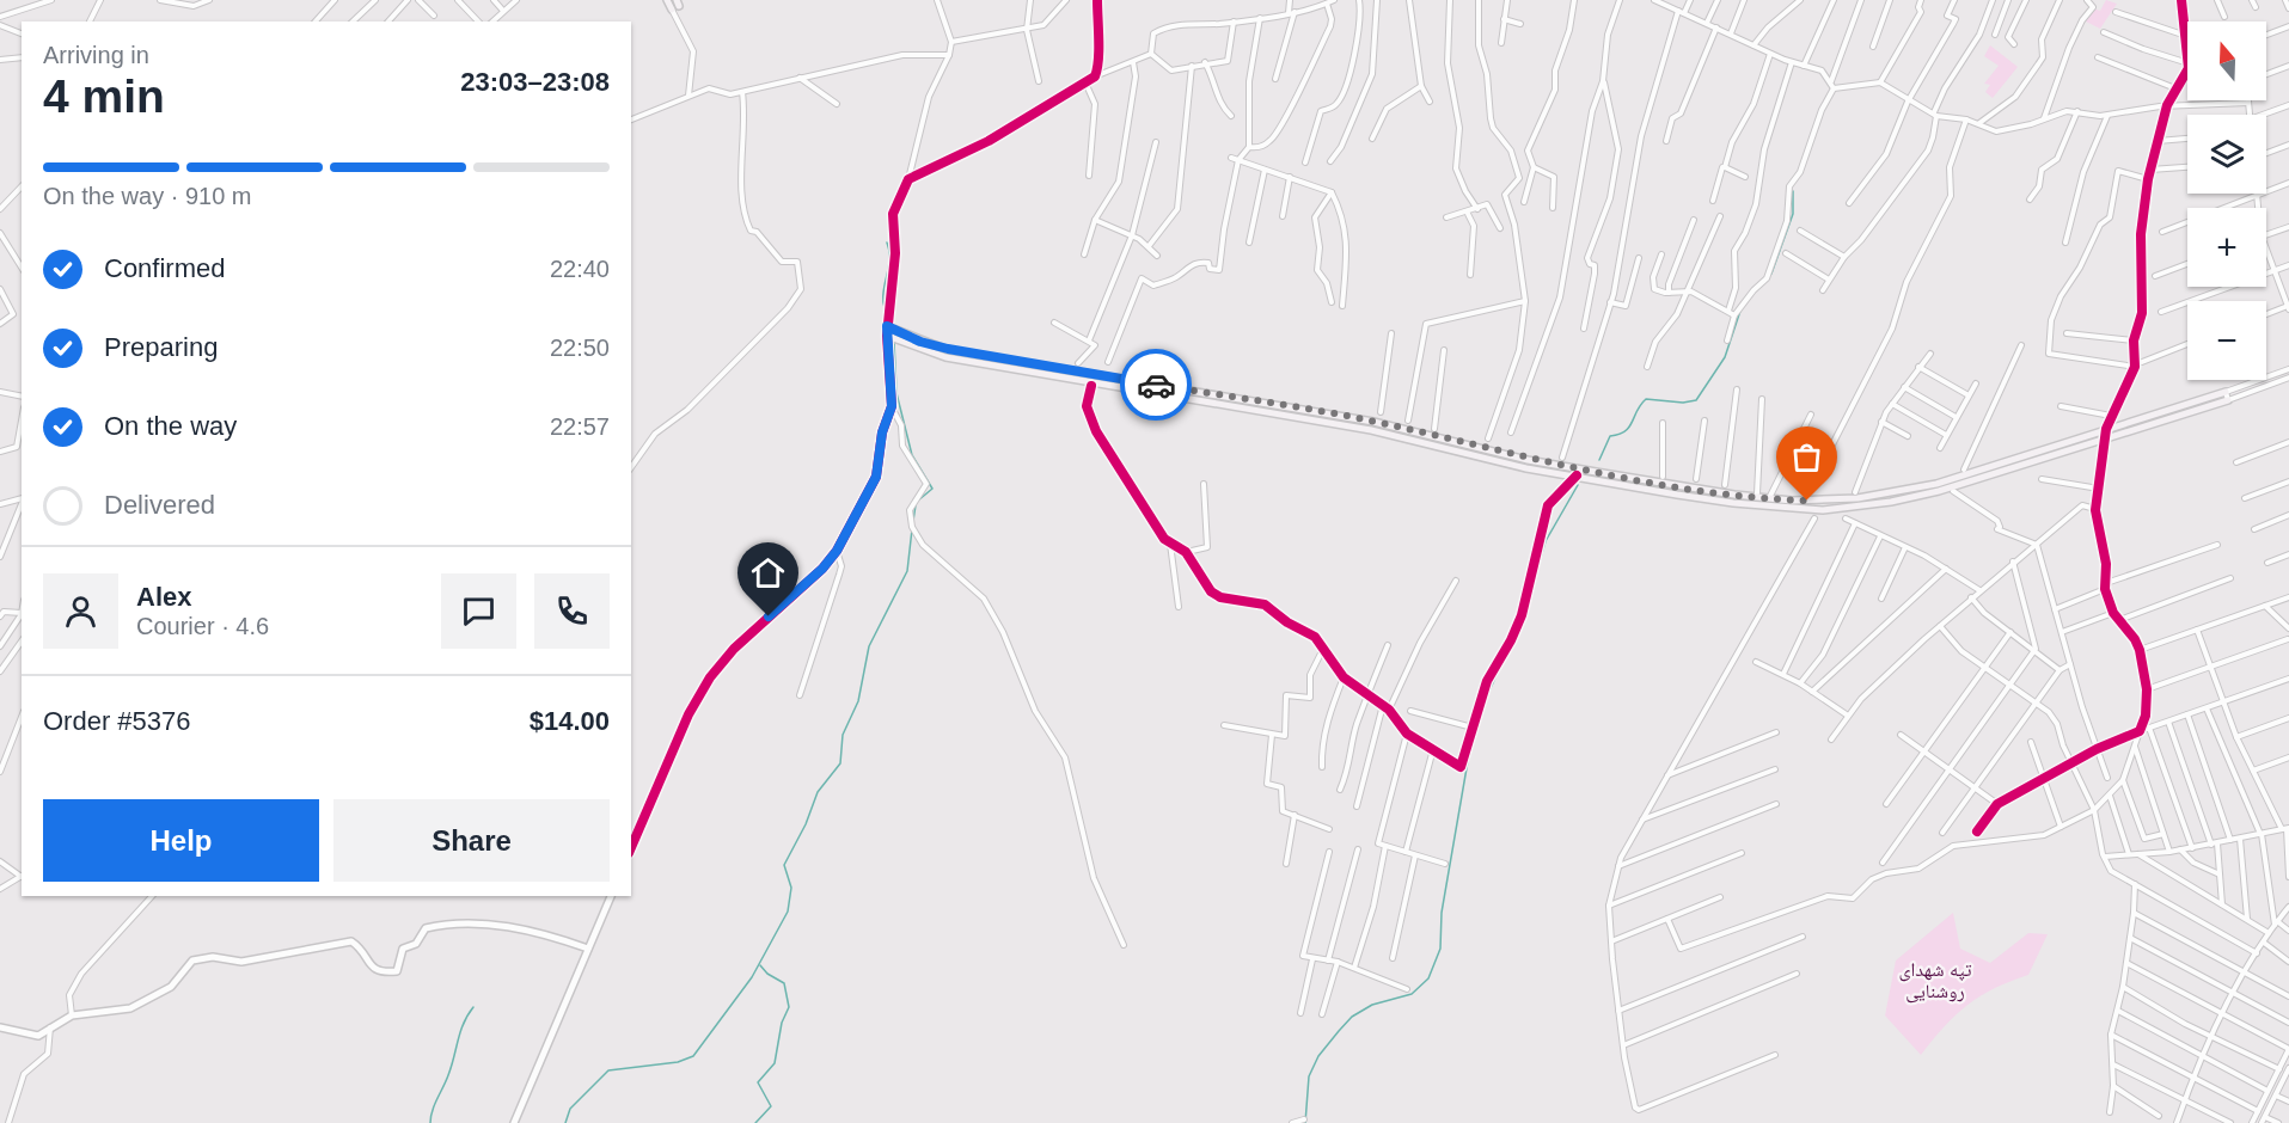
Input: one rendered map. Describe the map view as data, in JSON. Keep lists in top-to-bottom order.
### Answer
{
  "parks": ["تپه شهدای روشنایی"],
  "north": "top",
  "page": {
    "map_buttons": ["+", "−"],
    "heading": ["4 min", "Arriving in", "23:03–23:08"],
    "panel": [
      "Alex",
      "Courier · 4.6",
      "Order #5376",
      "$14.00"
    ],
    "bar": "On the way · 910 m",
    "list": [
      ["Confirmed", "22:40"],
      ["Preparing", "22:50"],
      ["On the way", "22:57"],
      "Delivered"
    ],
    "buttons": ["Help", "Share"]
  }
}
